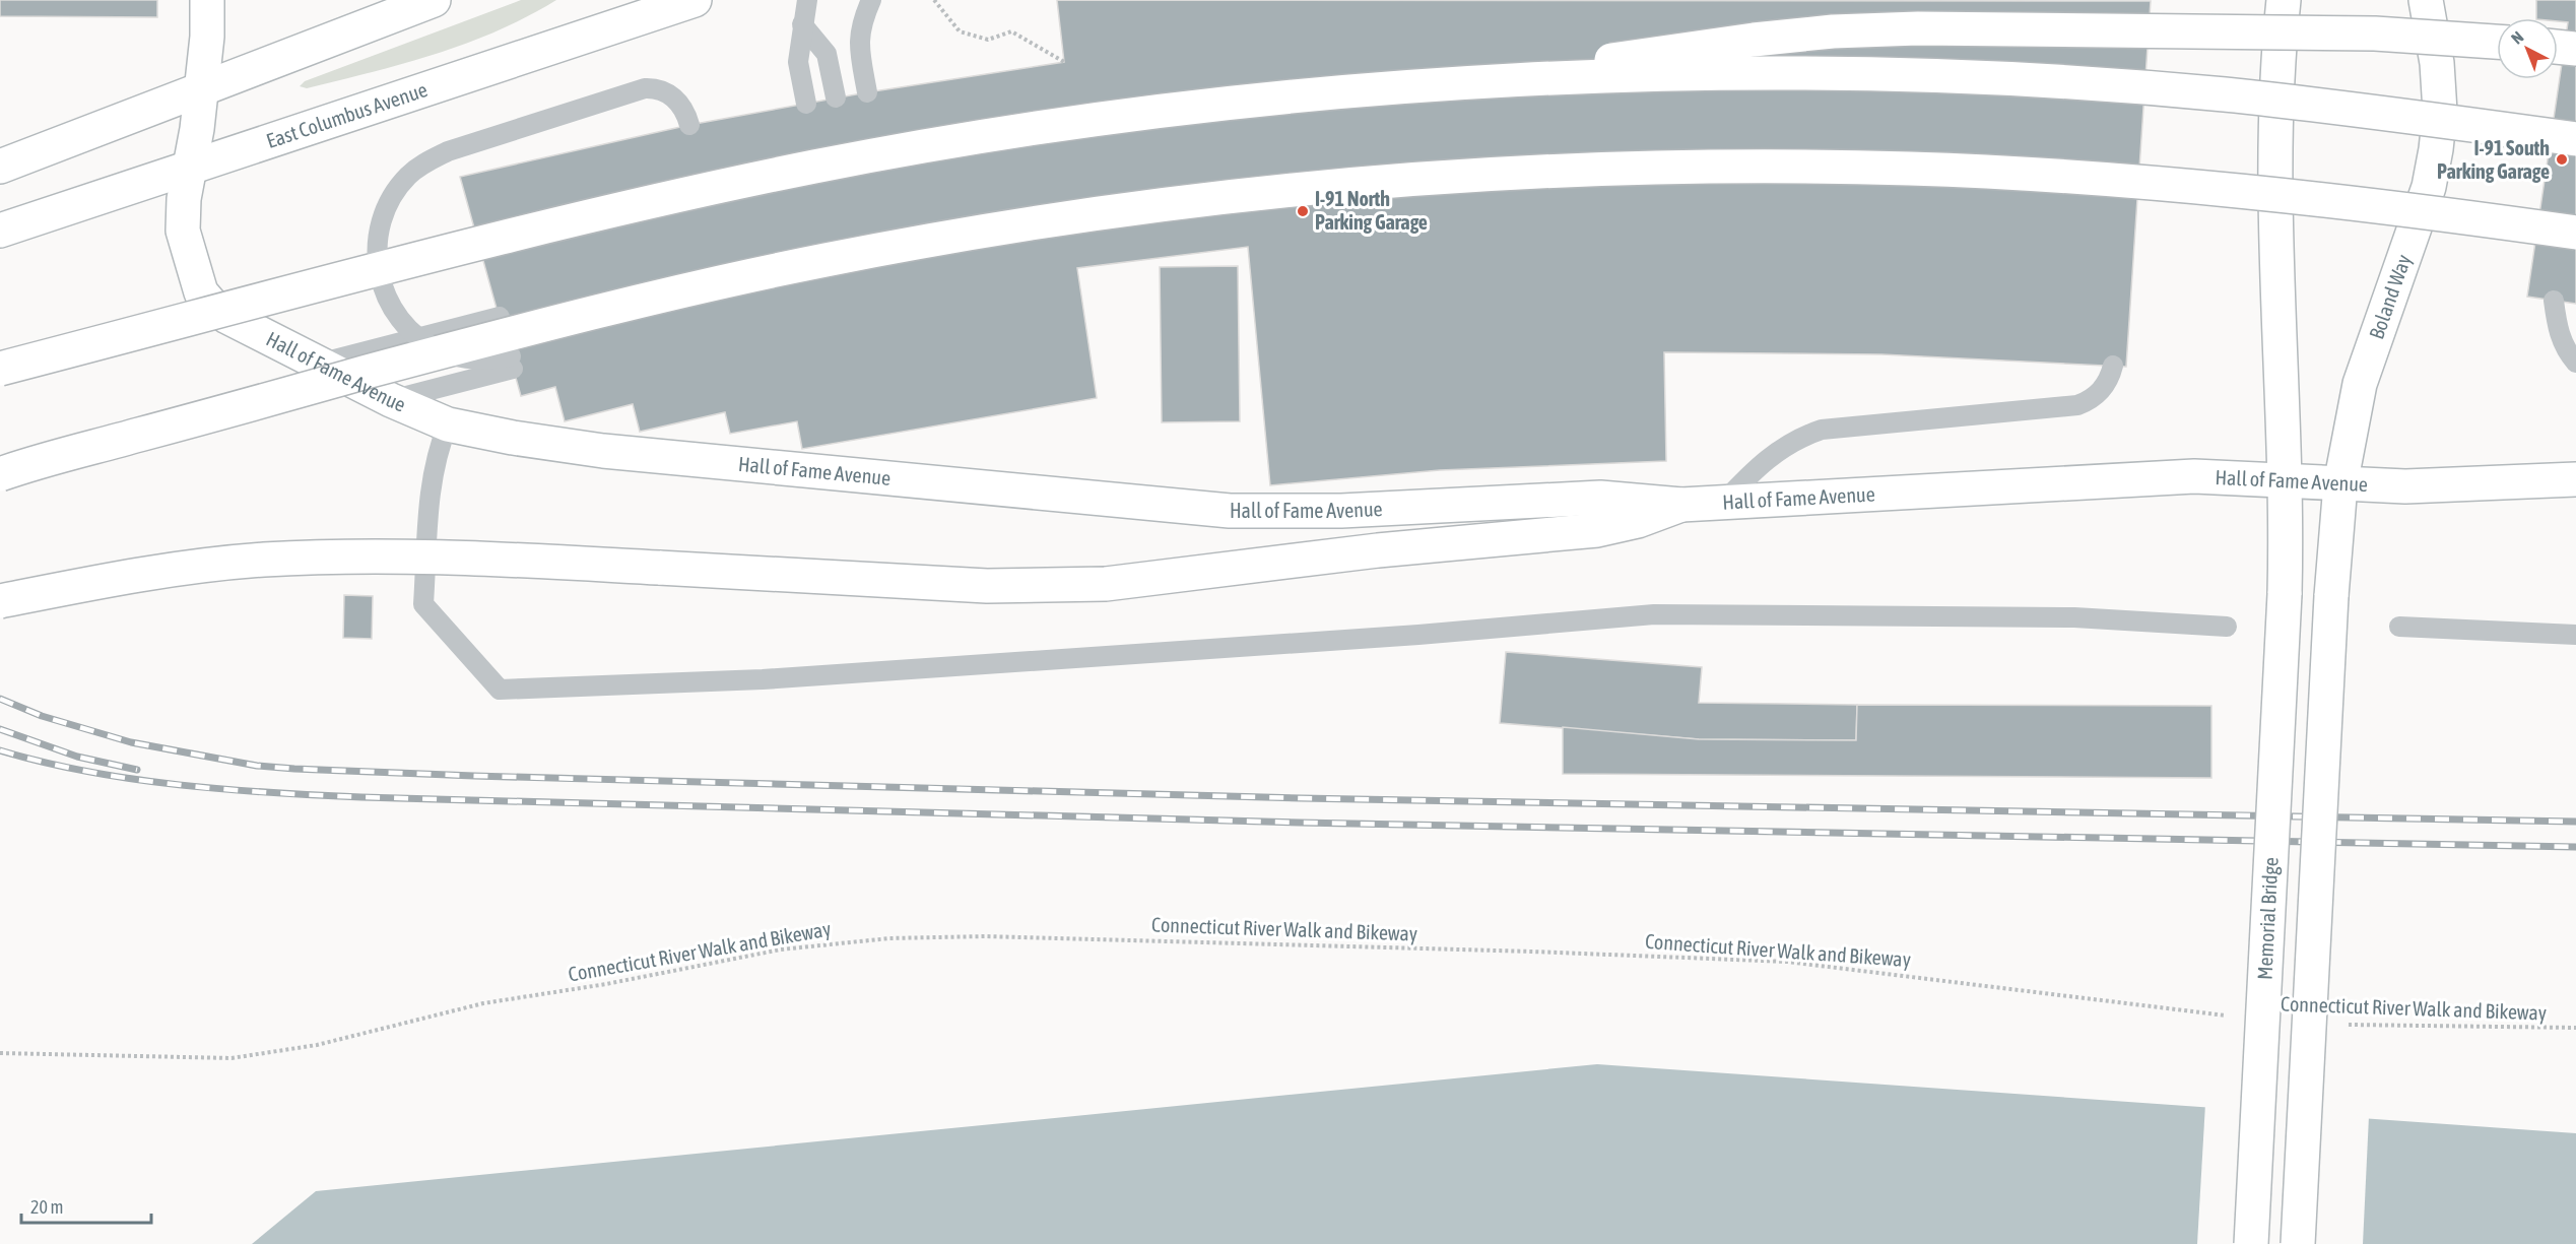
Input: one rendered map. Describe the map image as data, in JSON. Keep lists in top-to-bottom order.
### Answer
{
  "streets": {
    "main road": [
      "East Columbus Avenue",
      "Boland Way",
      "Hall of Fame Avenue",
      "Memorial Bridge"
    ],
    "path": ["Connecticut River Walk and Bikeway"]
  },
  "crossings": [
    ["East Columbus Avenue", "Hall of Fame Avenue"],
    ["Boland Way", "Hall of Fame Avenue"],
    ["Hall of Fame Avenue", "Memorial Bridge"]
  ],
  "places": ["I-91 South Parking Garage", "I-91 North Parking Garage"],
  "scale_bar": "20 m",
  "north": "top left"
}
